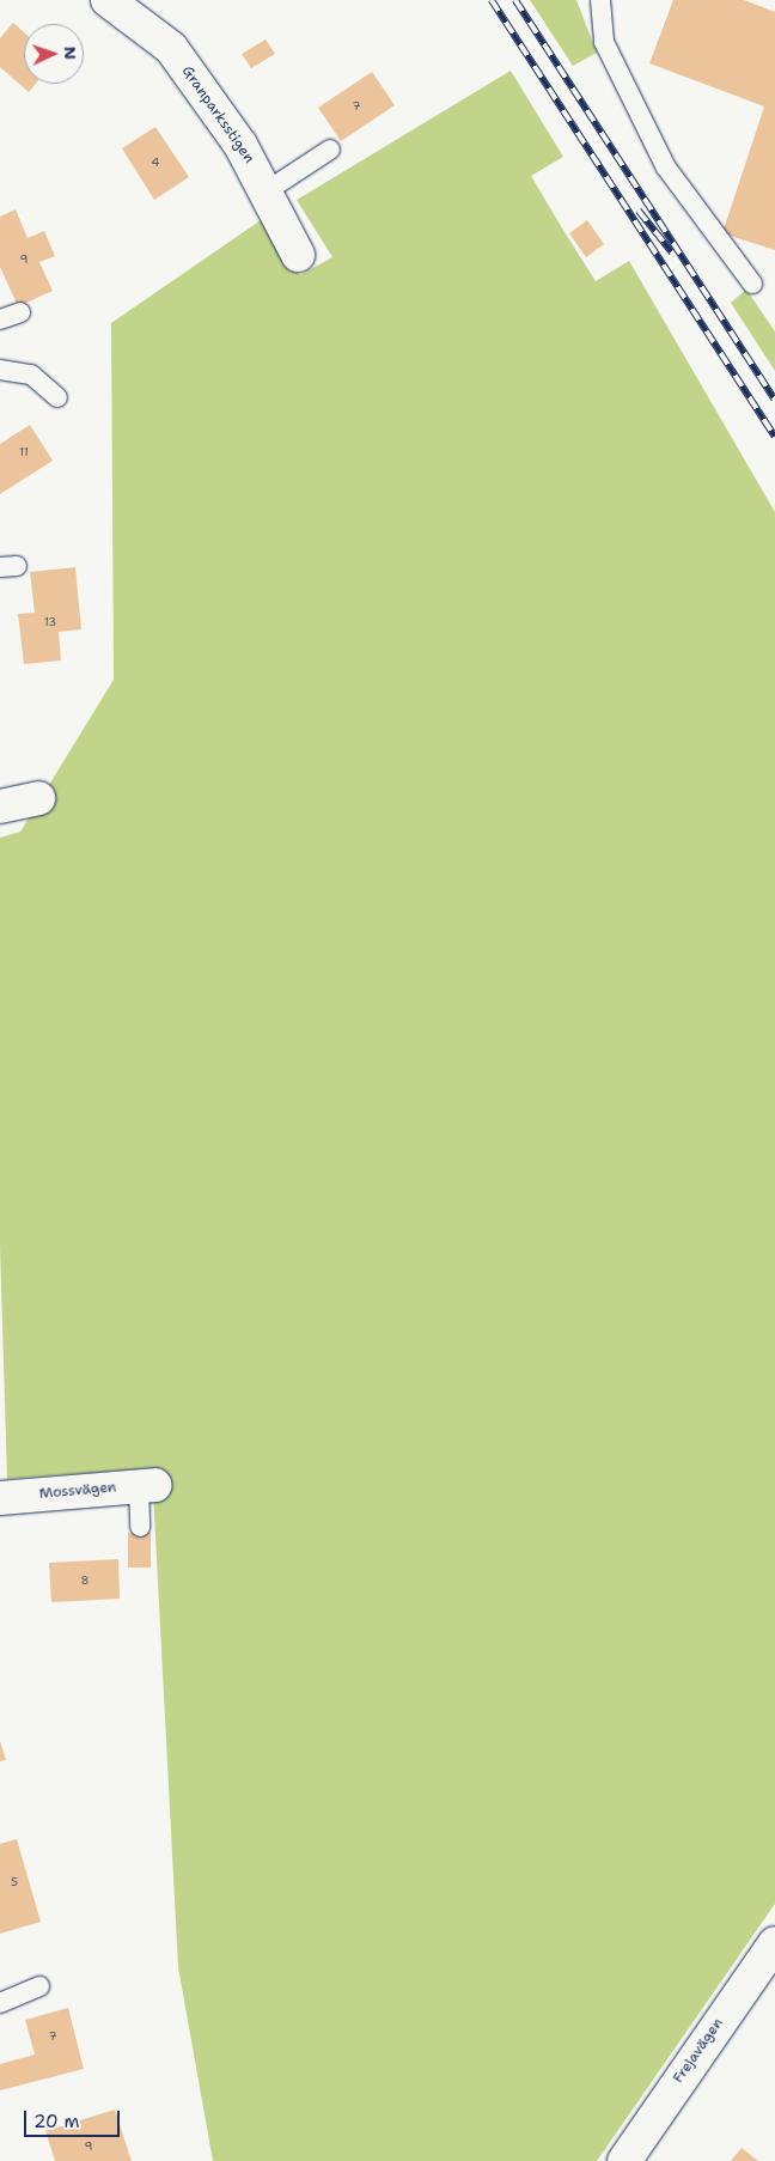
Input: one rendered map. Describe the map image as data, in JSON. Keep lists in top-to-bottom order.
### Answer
{
  "streets": {
    "street": ["Granparksstigen", "Mossvägen", "Frejavägen"]
  },
  "house_numbers": [
    "7",
    "4",
    "9",
    "11",
    "13",
    "8",
    "5",
    "7",
    "9"
  ],
  "scale_bar": "20 m",
  "north": "right"
}
